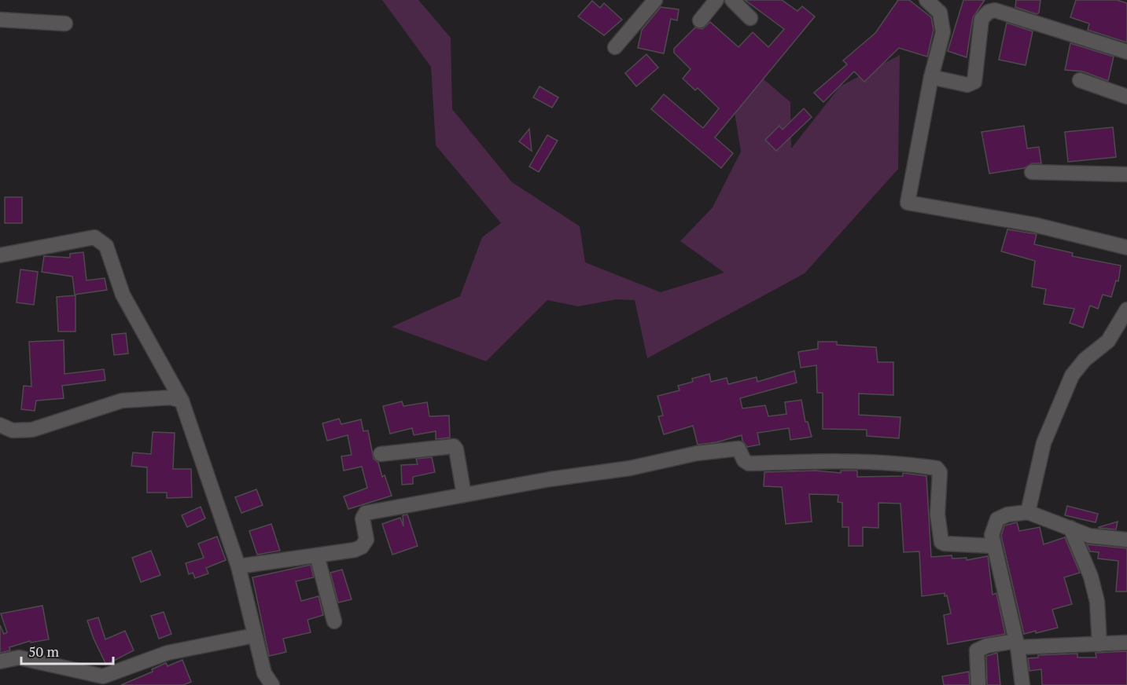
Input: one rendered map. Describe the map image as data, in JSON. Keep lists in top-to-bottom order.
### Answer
{
  "scale_bar": "50 m"
}
